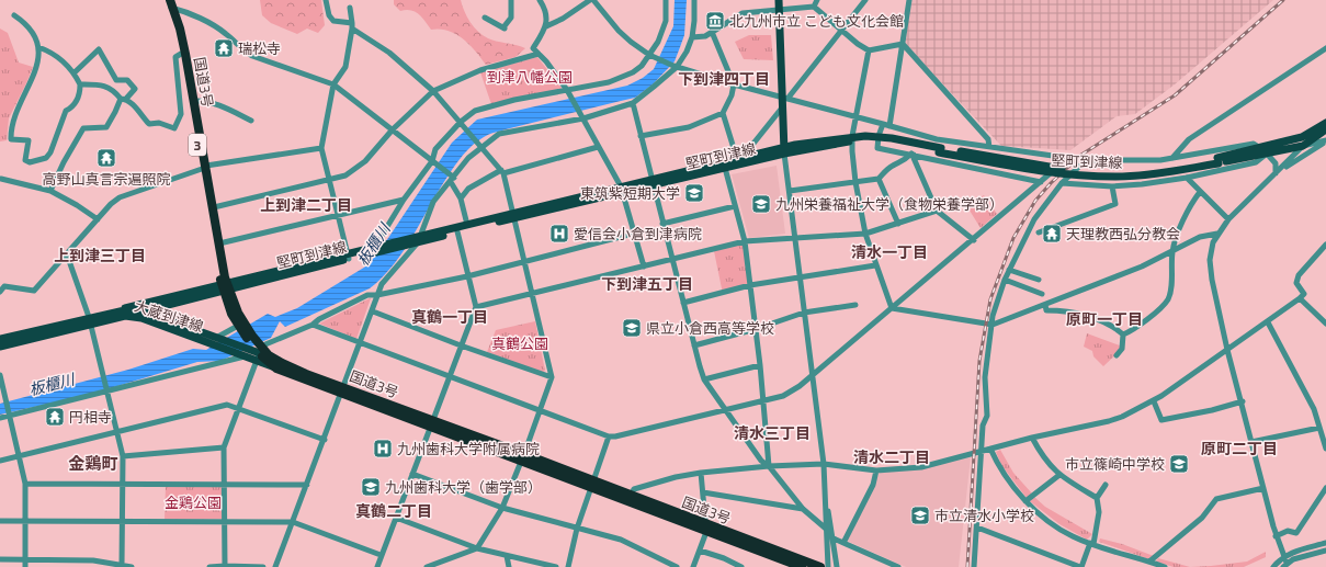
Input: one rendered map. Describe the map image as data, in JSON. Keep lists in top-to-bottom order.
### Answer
{
  "streets": {
    "highway": ["国道3号", "3"],
    "main road": ["堅町到津線", "大蔵到津線"]
  },
  "crossings": [
    ["国道3号", "堅町到津線"],
    ["国道3号", "大蔵到津線"],
    ["堅町到津線", "大蔵到津線"]
  ],
  "districts": [
    "下到津四丁目",
    "上到津二丁目",
    "清水一丁目",
    "上到津三丁目",
    "下到津五丁目",
    "真鶴一丁目",
    "原町一丁目",
    "清水三丁目",
    "原町二丁目",
    "清水二丁目",
    "金鶏町",
    "真鶴二丁目"
  ],
  "water": ["板櫃川"],
  "parks": ["到津八幡公園", "真鶴公園", "金鶏公園"],
  "places": {
    "museum": ["北九州市立 こども文化会館"],
    "temple": [
      "瑞松寺",
      "高野山真言宗遍照院",
      "天理教西弘分教会",
      "円相寺"
    ],
    "school or university": [
      "東筑紫短期大学",
      "九州栄養福祉大学（食物栄養学部）",
      "県立小倉西高等学校",
      "市立篠崎中学校",
      "九州歯科大学（歯学部）",
      "市立清水小学校"
    ],
    "hospital": ["愛信会小倉到津病院", "九州歯科大学附属病院"]
  }
}
